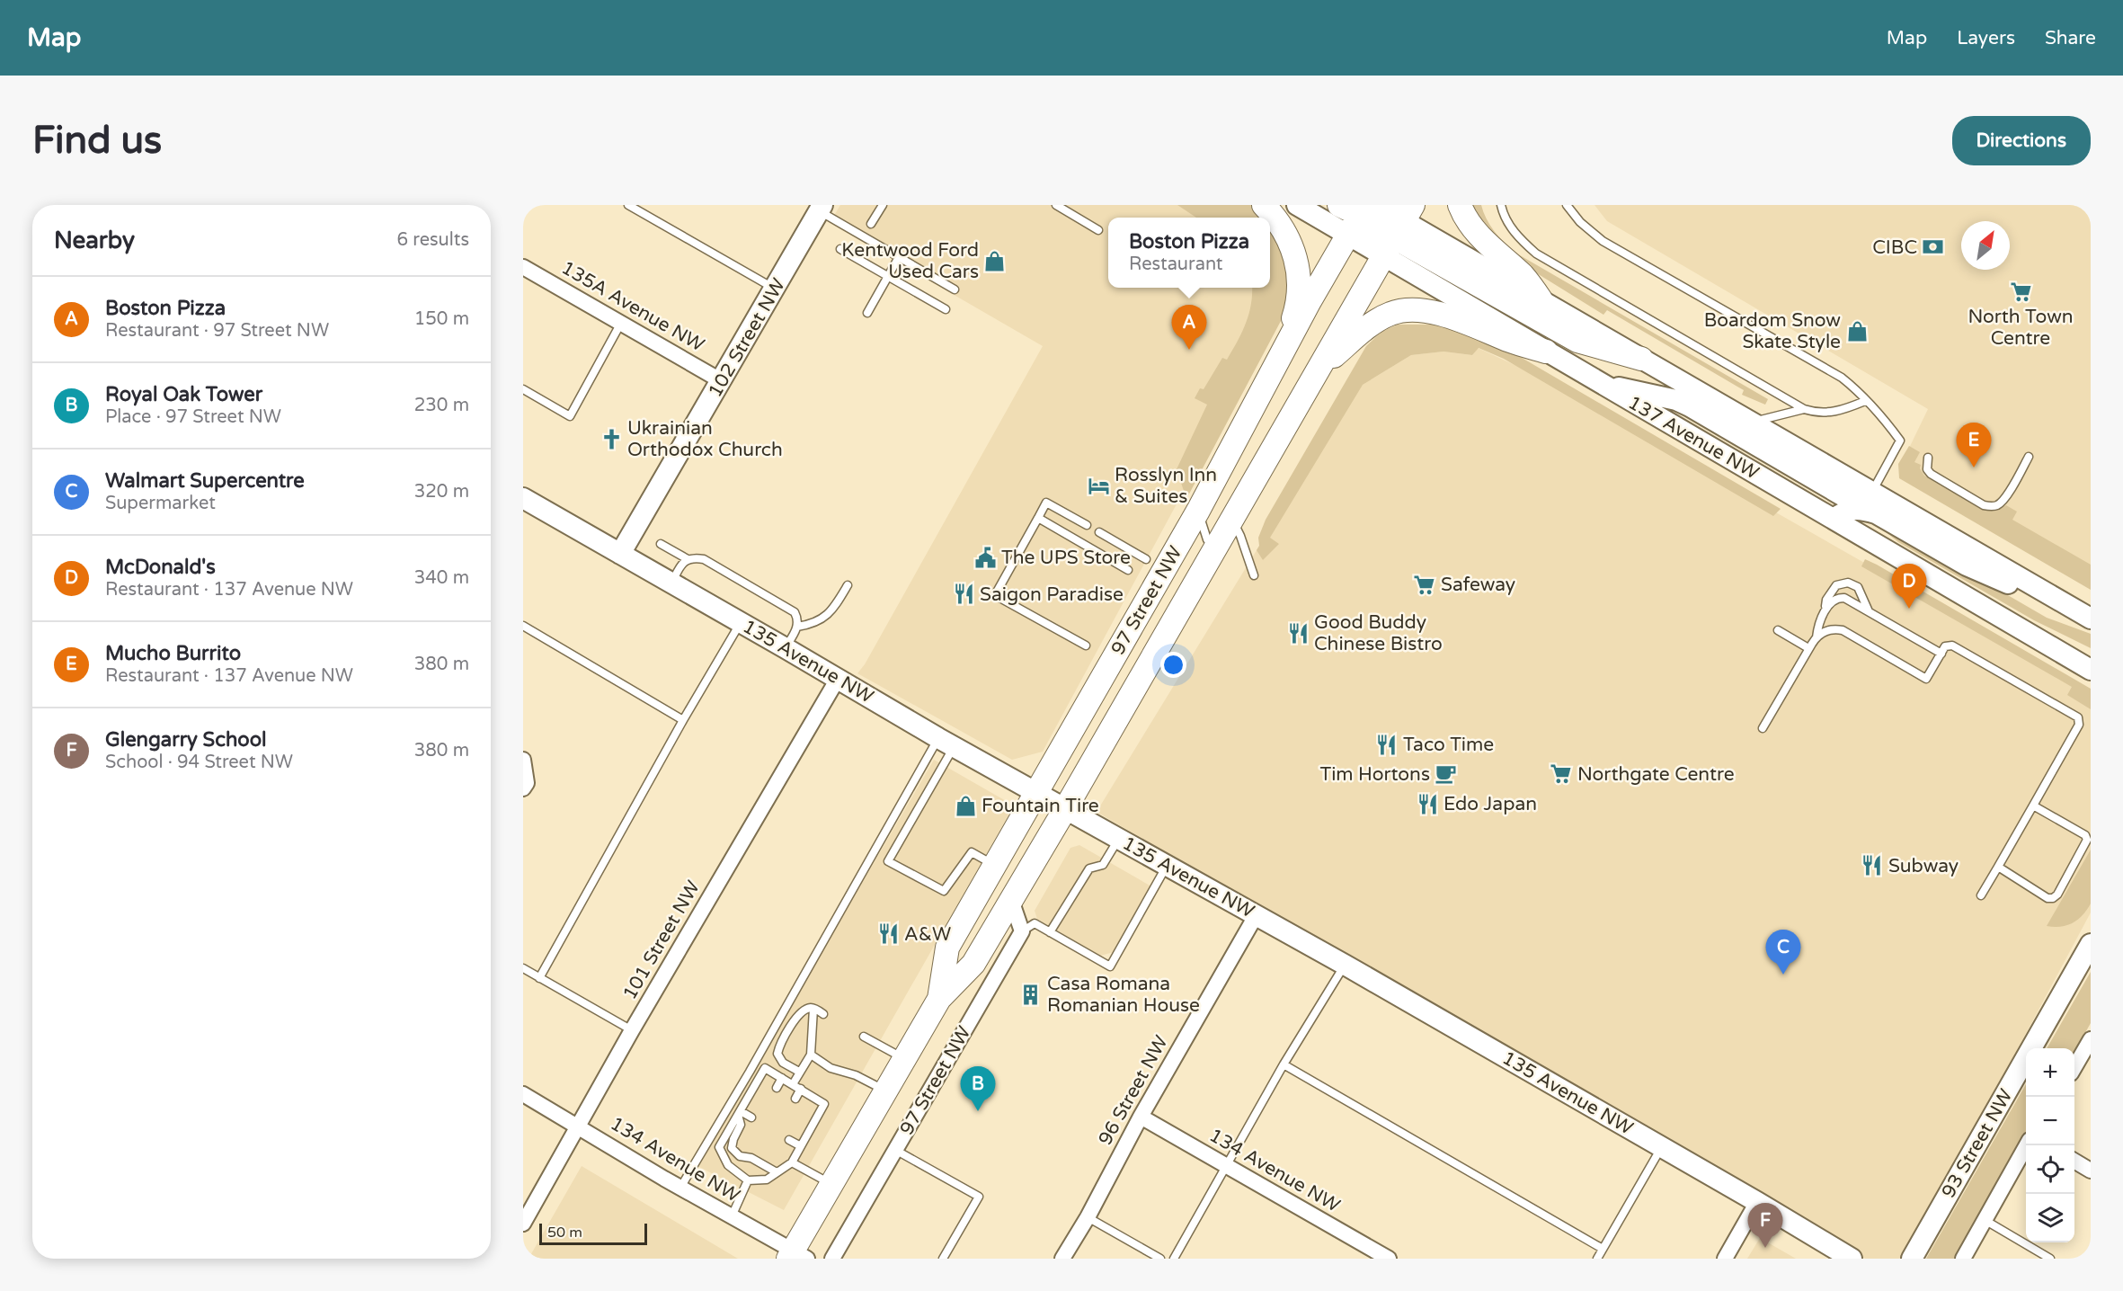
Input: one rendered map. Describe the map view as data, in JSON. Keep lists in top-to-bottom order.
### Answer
{
  "streets": {
    "main road": ["97 Street NW"],
    "street": [
      "135A Avenue NW",
      "102 Street NW",
      "137 Avenue NW",
      "135 Avenue NW",
      "101 Street NW",
      "96 Street NW",
      "93 Street NW",
      "134 Avenue NW"
    ]
  },
  "crossings": [
    ["135A Avenue NW", "102 Street NW"],
    ["102 Street NW", "135 Avenue NW"],
    ["137 Avenue NW", "97 Street NW"],
    ["97 Street NW", "135 Avenue NW"],
    ["97 Street NW", "134 Avenue NW"],
    ["135 Avenue NW", "101 Street NW"],
    ["135 Avenue NW", "96 Street NW"],
    ["101 Street NW", "134 Avenue NW"],
    ["96 Street NW", "134 Avenue NW"]
  ],
  "places": {
    "bank": ["CIBC"],
    "shop": ["Kentwood Ford Used Cars", "Boardom Snow Skate Style", "Fountain Tire"],
    "supermarket": ["North Town Centre", "Safeway", "Northgate Centre"],
    "church": ["Ukrainian Orthodox Church"],
    "hotel": ["Rosslyn Inn & Suites"],
    "public building": ["The UPS Store"],
    "restaurant": [
      "Saigon Paradise",
      "Good Buddy Chinese Bistro",
      "Taco Time",
      "Edo Japan",
      "Subway",
      "A&W"
    ],
    "cafe": ["Tim Hortons"],
    "building": ["Casa Romana Romanian House"]
  },
  "scale_bar": "50 m",
  "north": "top right",
  "page": {
    "header": "Map",
    "nav": ["Map", "Layers", "Share"],
    "buttons": "Directions",
    "title": "Find us",
    "heading": ["Nearby", "6 results"],
    "popup": ["Boston Pizza", "Restaurant"],
    "list": [
      {
        "mark": "A",
        "name": "Boston Pizza",
        "note": "Restaurant · 97 Street NW",
        "value": "150 m"
      },
      {
        "mark": "B",
        "name": "Royal Oak Tower",
        "note": "Place · 97 Street NW",
        "value": "230 m"
      },
      {
        "mark": "C",
        "name": "Walmart Supercentre",
        "note": "Supermarket",
        "value": "320 m"
      },
      {
        "mark": "D",
        "name": "McDonald's",
        "note": "Restaurant · 137 Avenue NW",
        "value": "340 m"
      },
      {
        "mark": "E",
        "name": "Mucho Burrito",
        "note": "Restaurant · 137 Avenue NW",
        "value": "380 m"
      },
      {
        "mark": "F",
        "name": "Glengarry School",
        "note": "School · 94 Street NW",
        "value": "380 m"
      }
    ],
    "pins": [
      "A",
      "E",
      "D",
      "C",
      "B",
      "F"
    ],
    "map_buttons": ["+", "−"],
    "scale": "50 m"
  }
}
